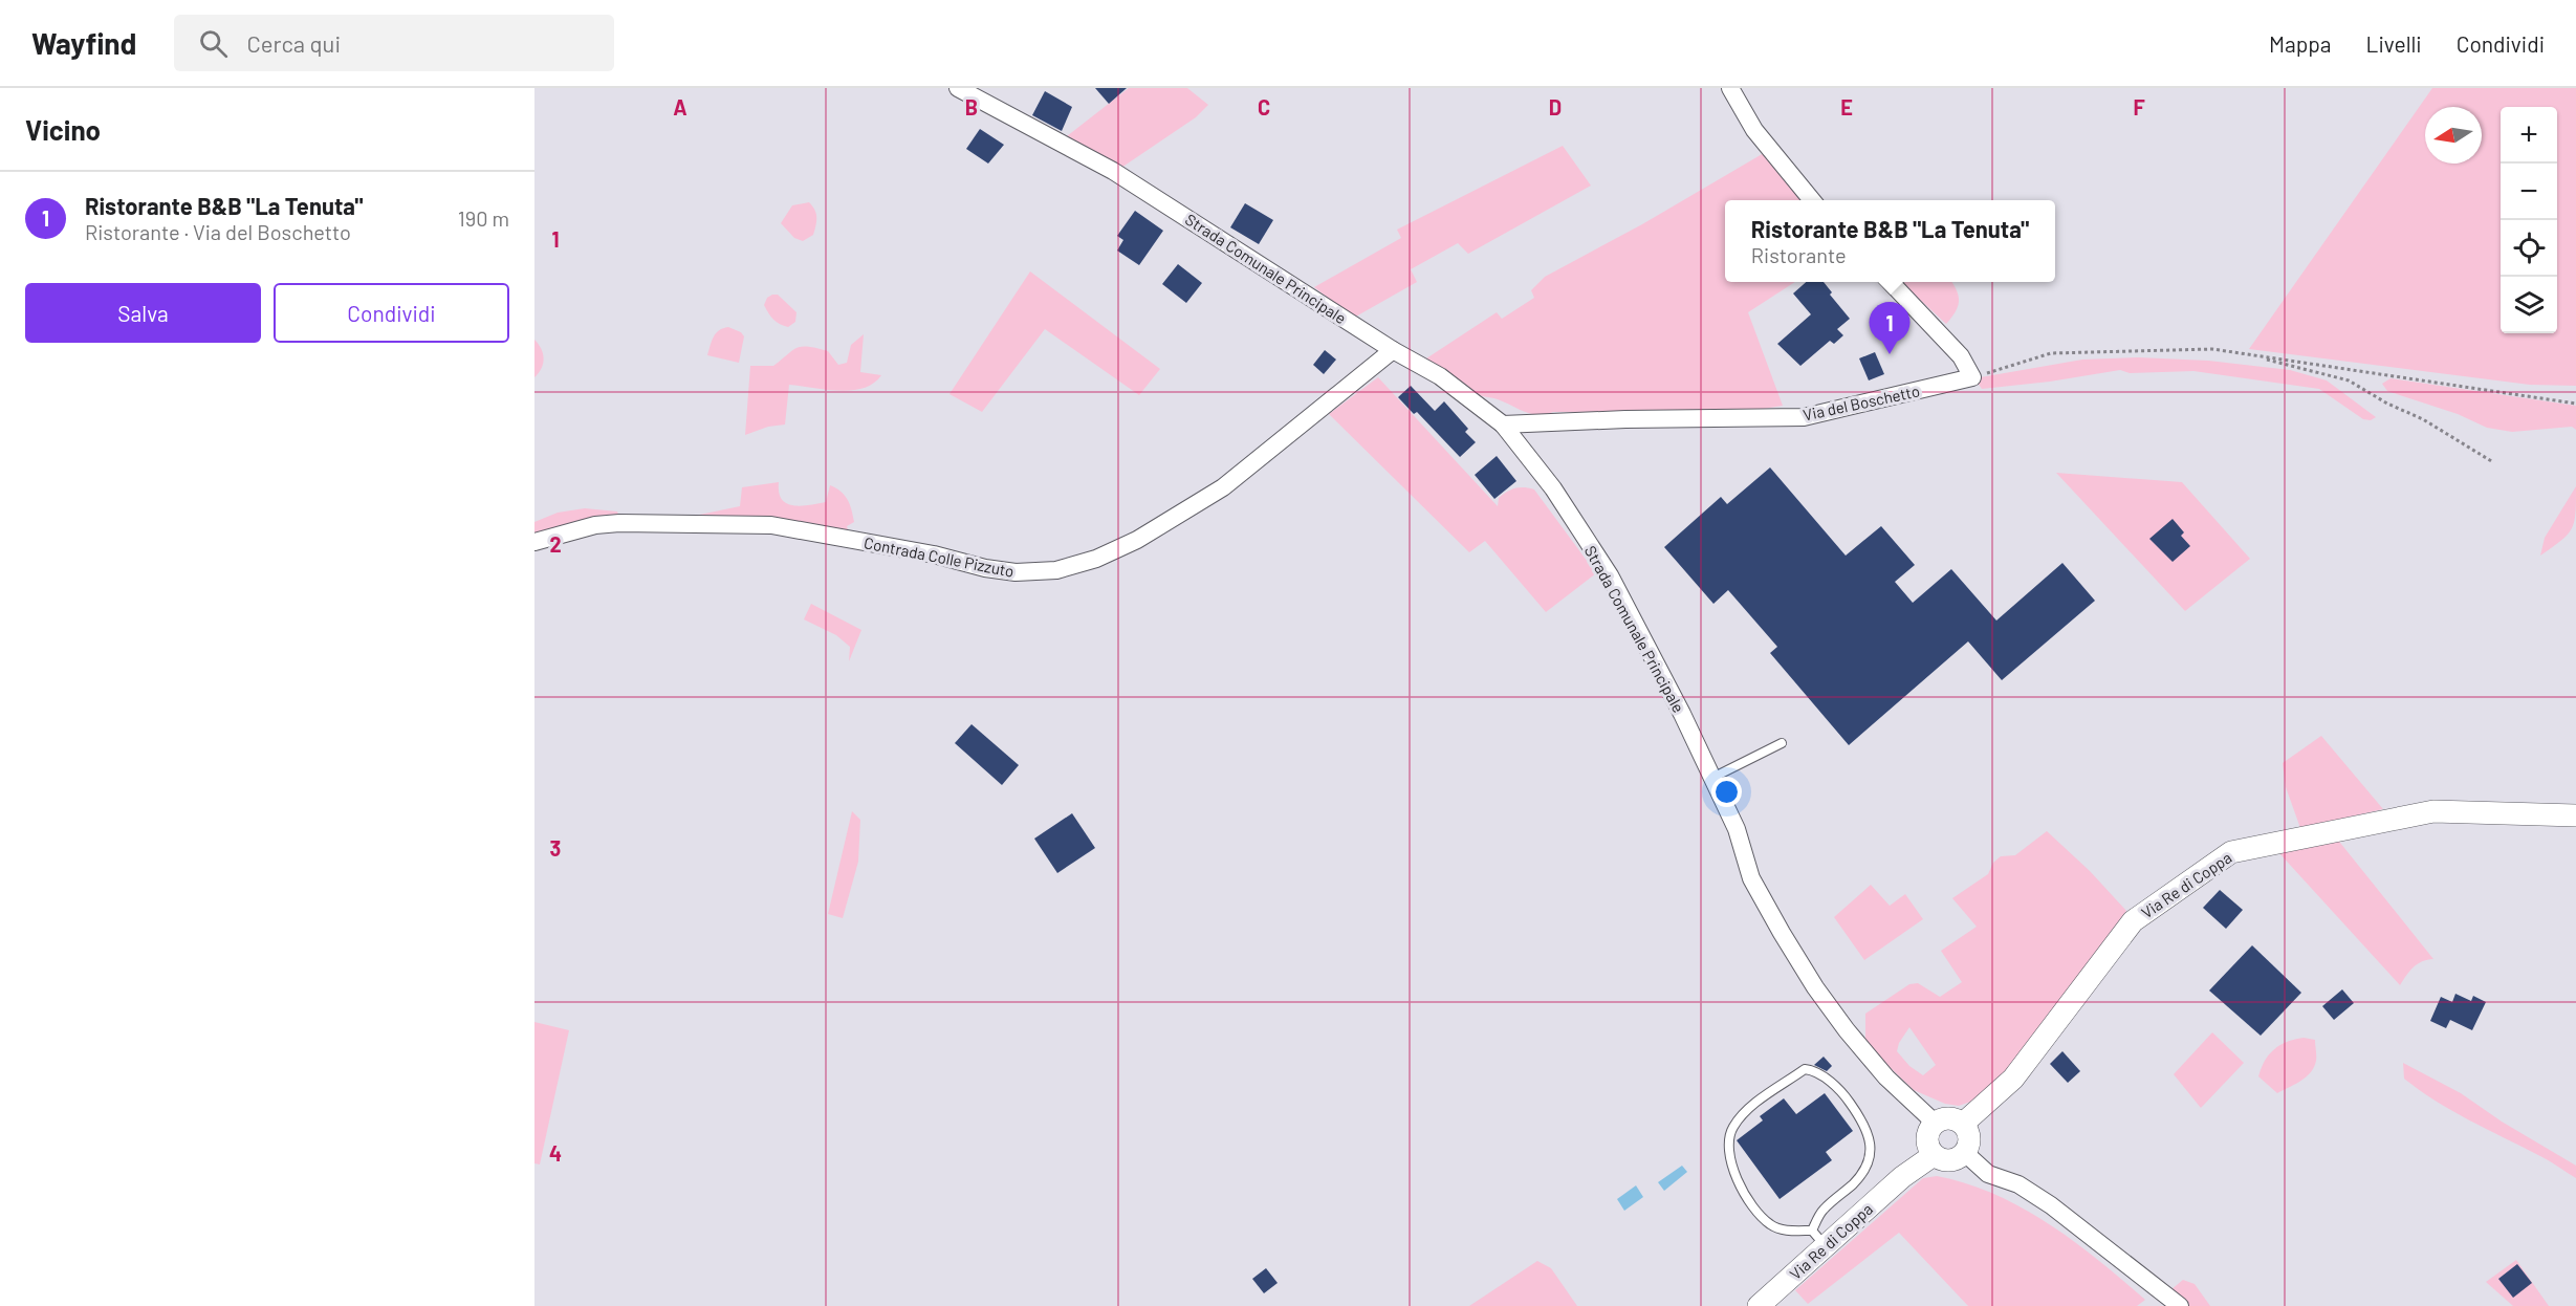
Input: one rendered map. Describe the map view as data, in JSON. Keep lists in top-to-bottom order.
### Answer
{
  "streets": {
    "street": [
      "Strada Comunale Principale",
      "Via del Boschetto",
      "Contrada Colle Pizzuto",
      "Via Re di Coppa"
    ]
  },
  "crossings": [
    ["Strada Comunale Principale", "Via del Boschetto"],
    ["Strada Comunale Principale", "Contrada Colle Pizzuto"],
    ["Strada Comunale Principale", "Via Re di Coppa"]
  ],
  "north": "left",
  "page": {
    "header": "Wayfind",
    "search": "Cerca qui",
    "nav": ["Mappa", "Livelli", "Condividi"],
    "heading": "Vicino",
    "map_buttons": ["+", "−"],
    "list": [
      {
        "mark": "1",
        "name": "Ristorante B&B \"La Tenuta\"",
        "note": "Ristorante · Via del Boschetto",
        "value": "190 m"
      }
    ],
    "popup": ["Ristorante B&B \"La Tenuta\"", "Ristorante"],
    "buttons": ["Salva", "Condividi"],
    "pins": "1"
  },
  "grid": {
    "columns": [
      "A",
      "B",
      "C",
      "D",
      "E",
      "F"
    ],
    "rows": [
      "1",
      "2",
      "3",
      "4"
    ]
  }
}
